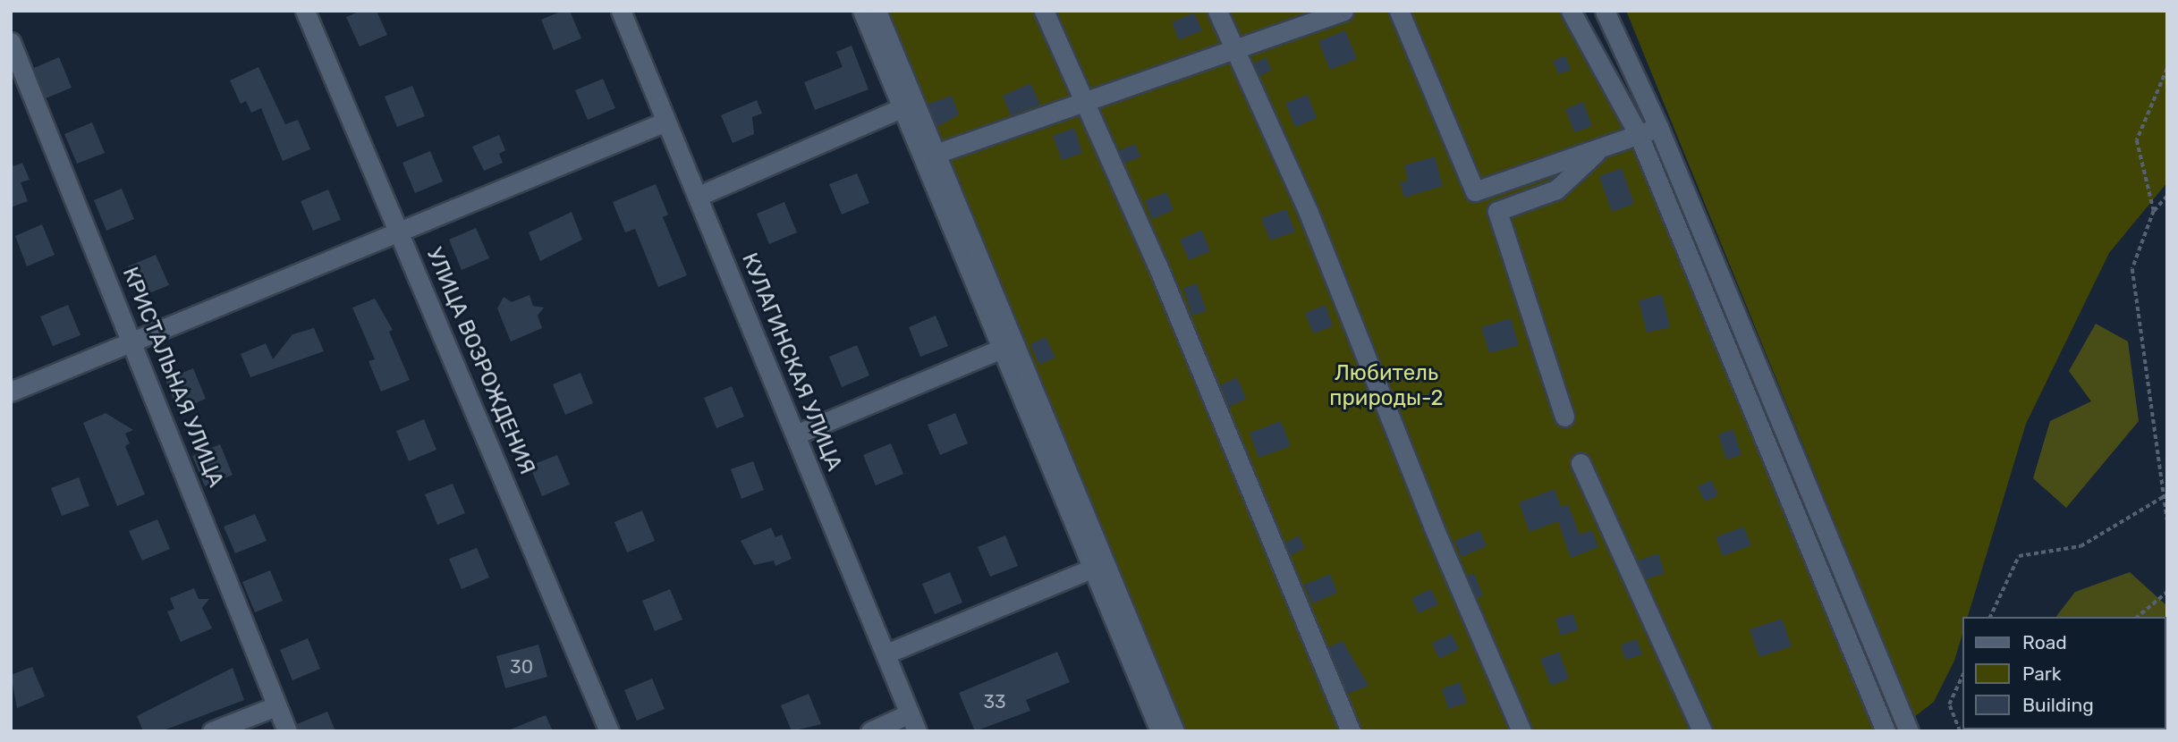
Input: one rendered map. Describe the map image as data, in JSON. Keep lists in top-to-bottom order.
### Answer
{
  "streets": {
    "street": ["УЛИЦА ВОЗРОЖДЕНИЯ", "КУЛАГИНСКАЯ УЛИЦА", "КРИСТАЛЬНАЯ УЛИЦА"]
  },
  "parks": ["Любитель природы-2"],
  "house_numbers": ["30", "33"],
  "legend": ["Road", "Park", "Building"]
}
